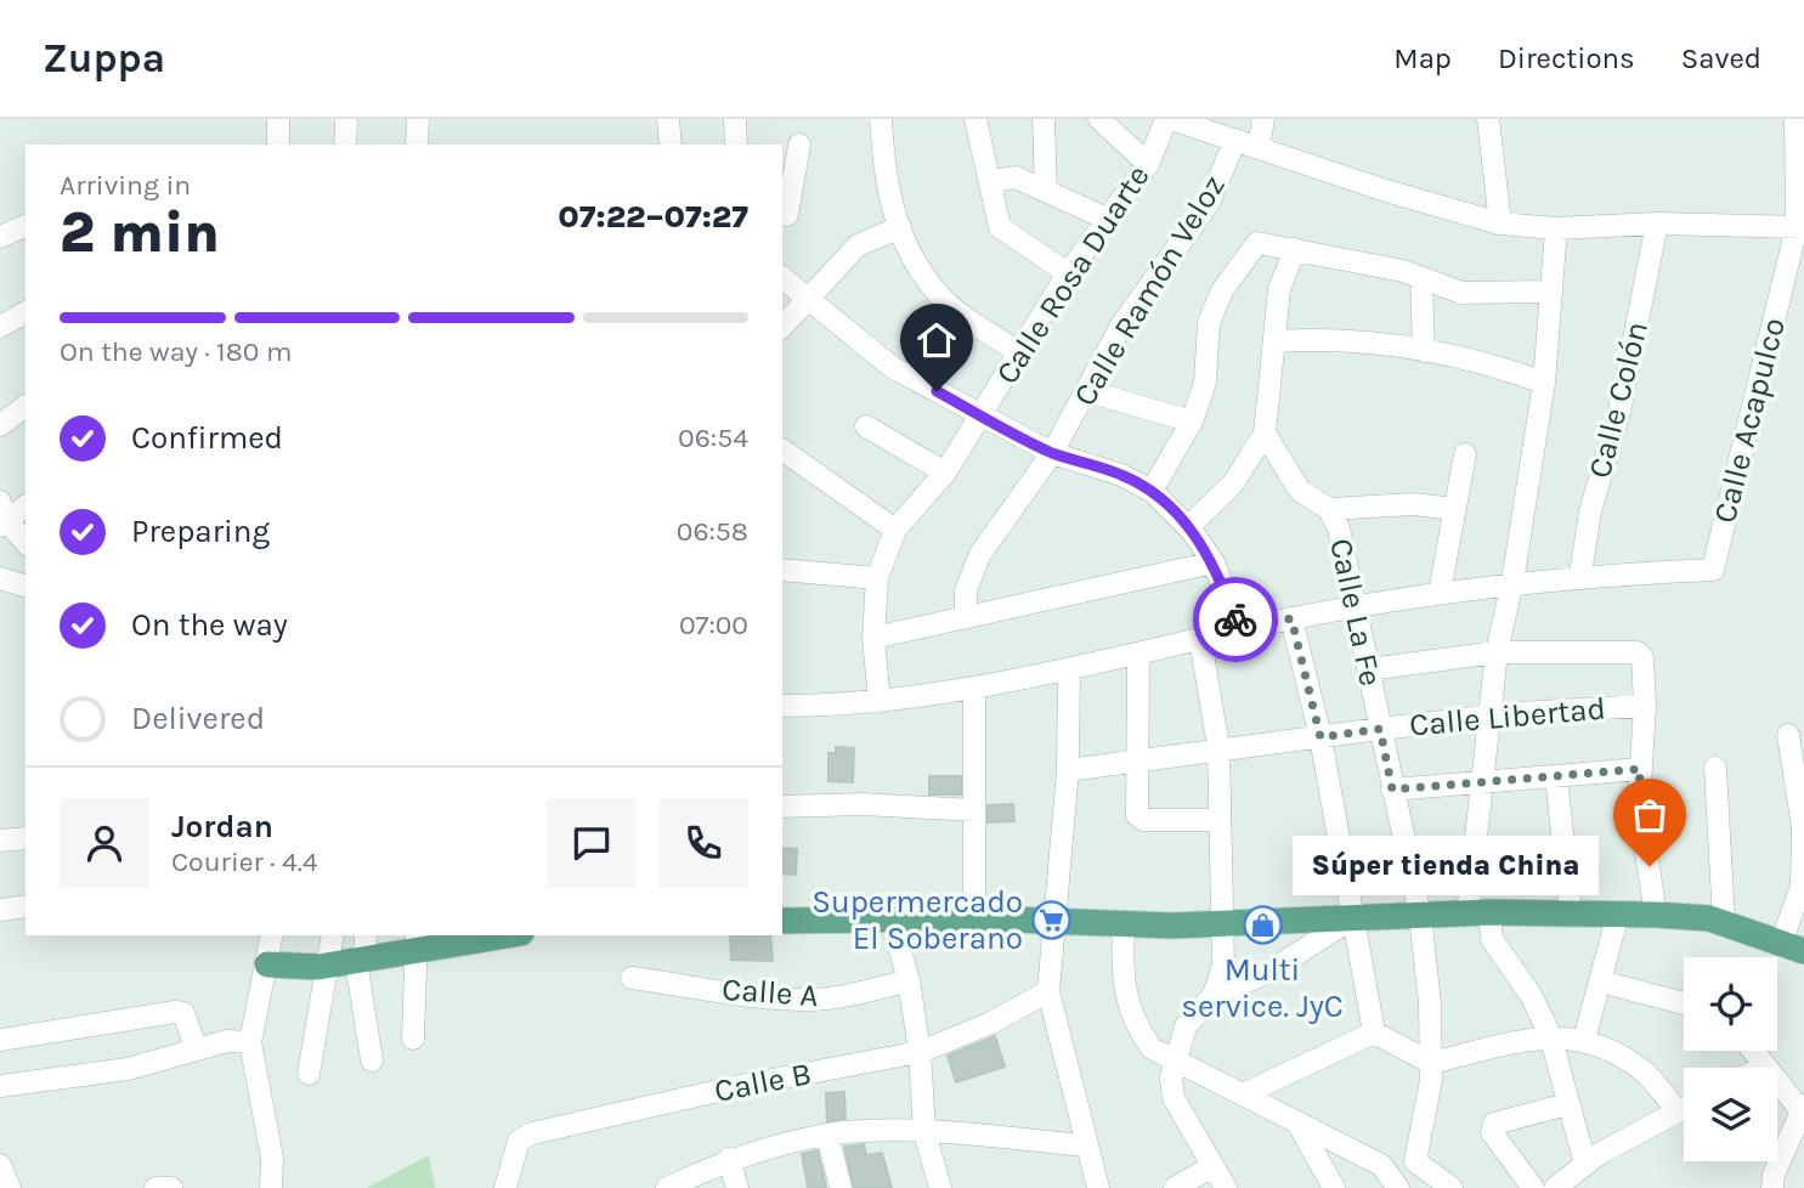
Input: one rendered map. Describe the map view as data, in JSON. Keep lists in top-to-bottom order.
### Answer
{
  "streets": {
    "street": [
      "Calle Rosa Duarte",
      "Calle Ramón Veloz",
      "Calle Colón",
      "Calle Acapulco",
      "Calle La Fe",
      "Calle Libertad",
      "Calle A",
      "Calle B"
    ]
  },
  "crossings": [
    ["Calle Colón", "Calle Acapulco"],
    ["Calle La Fe", "Calle Libertad"]
  ],
  "places": {
    "other": ["Súper tienda China"],
    "supermarket": ["Supermercado El Soberano"],
    "shop": ["Multi service. JyC"]
  },
  "page": {
    "header": "Zuppa",
    "nav": ["Map", "Directions", "Saved"],
    "heading": ["2 min", "Arriving in", "07:22–07:27"],
    "panel": ["Jordan", "Courier · 4.4"],
    "bar": "On the way · 180 m",
    "list": [
      ["Confirmed", "06:54"],
      ["Preparing", "06:58"],
      ["On the way", "07:00"],
      "Delivered"
    ],
    "bubble": "Súper tienda China"
  }
}
